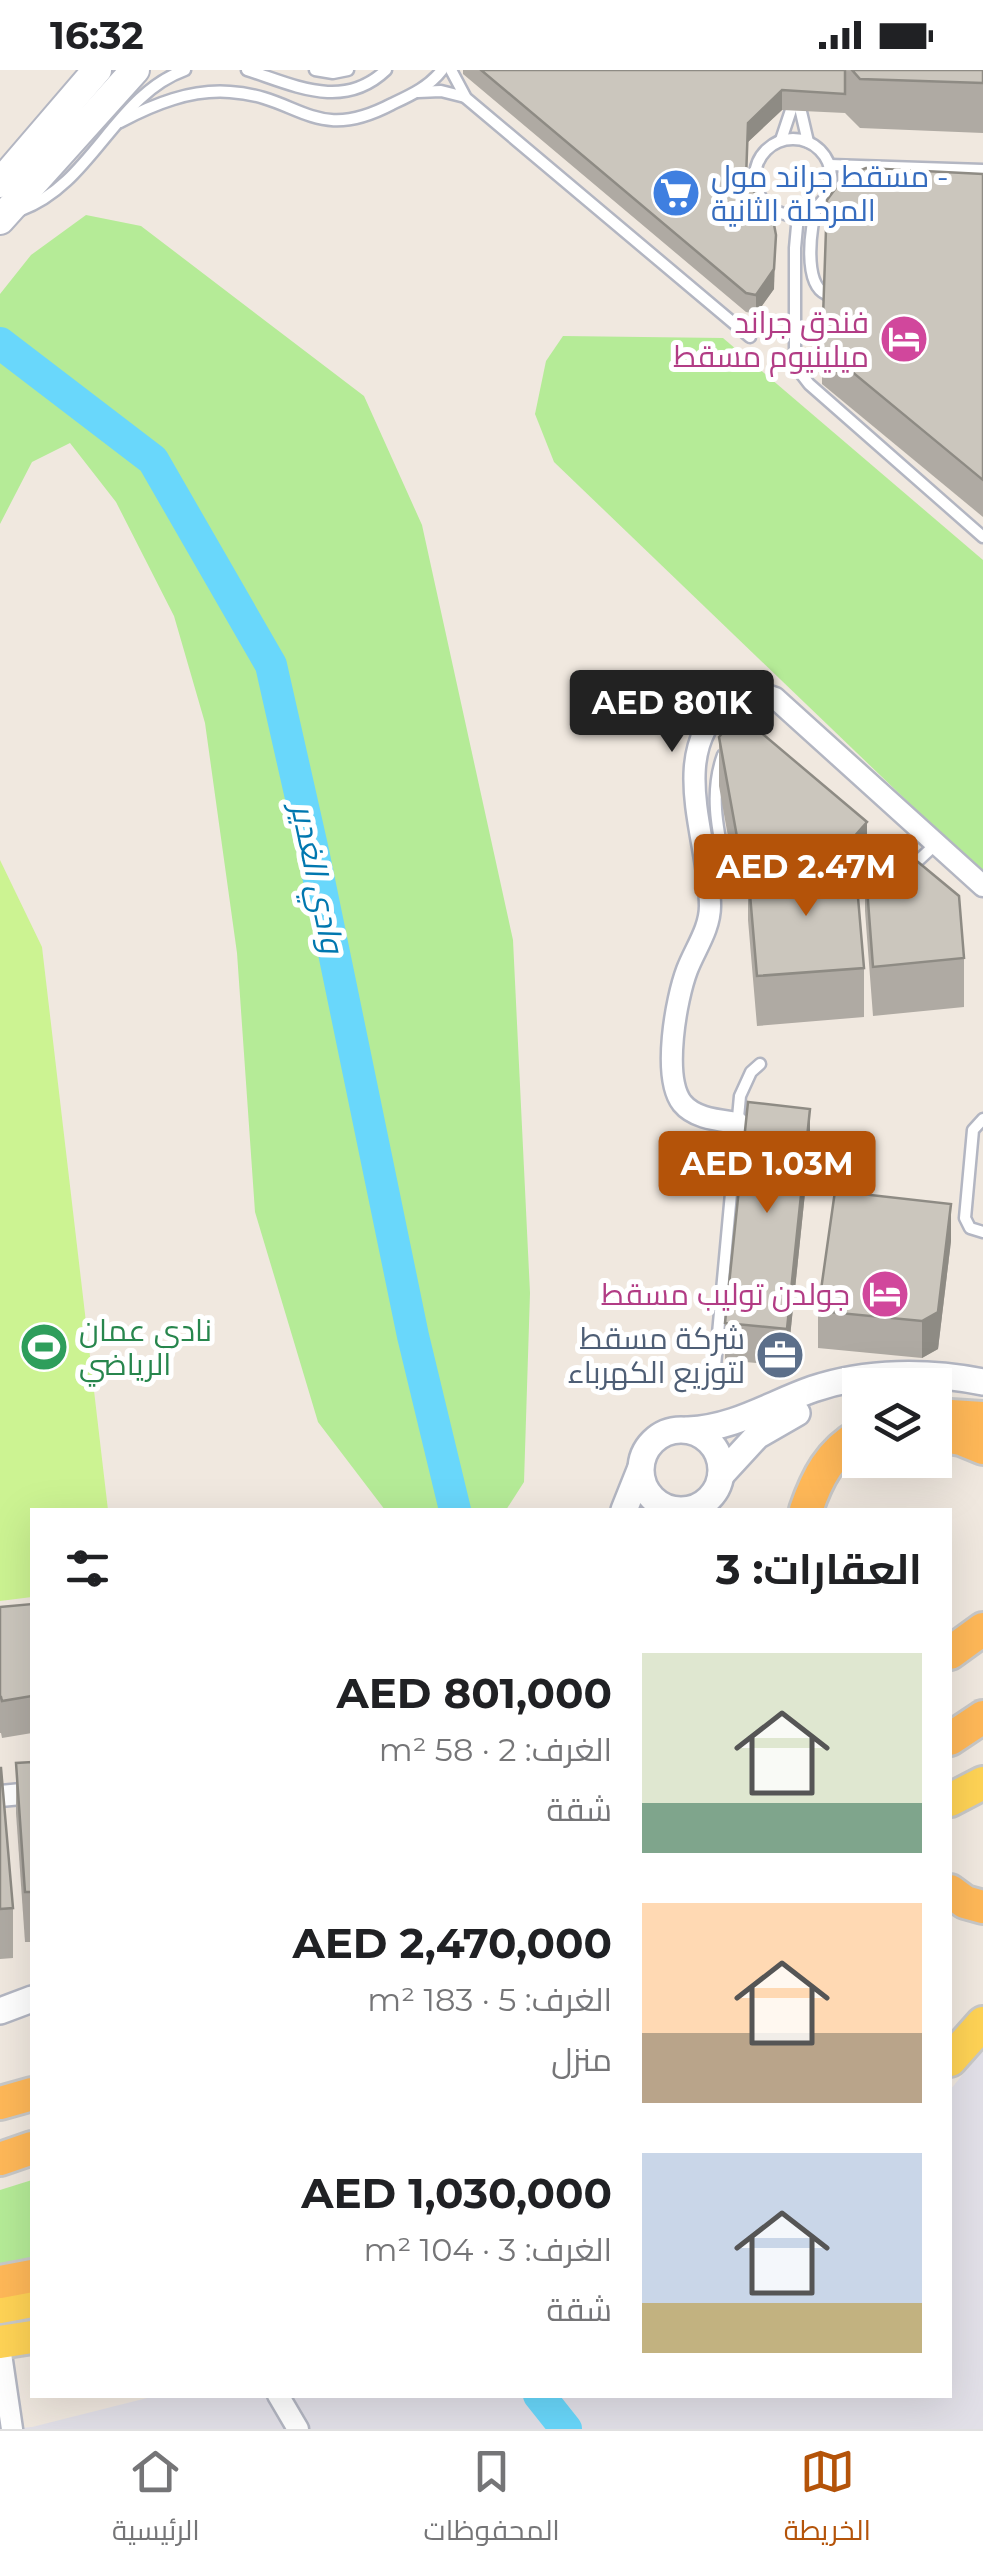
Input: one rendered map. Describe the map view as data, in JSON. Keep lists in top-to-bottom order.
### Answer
{
  "water": ["وادي الغدير"],
  "places": {
    "supermarket": ["مسقط جراند مول - المرحلة الثانية"],
    "hotel": ["فندق جراند ميلينيوم مسقط", "جولدن توليب مسقط"],
    "sports": ["نادي عمان الرياضي"],
    "office": ["شركة مسقط لتوزيع الكهرباء"]
  },
  "page": {
    "status": "16:32",
    "price": ["AED 801K", "AED 2.47M", "AED 1.03M"],
    "heading": "العقارات: 3",
    "list": [
      {
        "name": "AED 801,000",
        "note": "الغرف: 2 · 58 m² · شقة"
      },
      {
        "name": "AED 2,470,000",
        "note": "الغرف: 5 · 183 m² · منزل"
      },
      {
        "name": "AED 1,030,000",
        "note": "الغرف: 3 · 104 m² · شقة"
      }
    ],
    "tabs": ["الخريطة", "المحفوظات", "الرئيسية"]
  }
}
